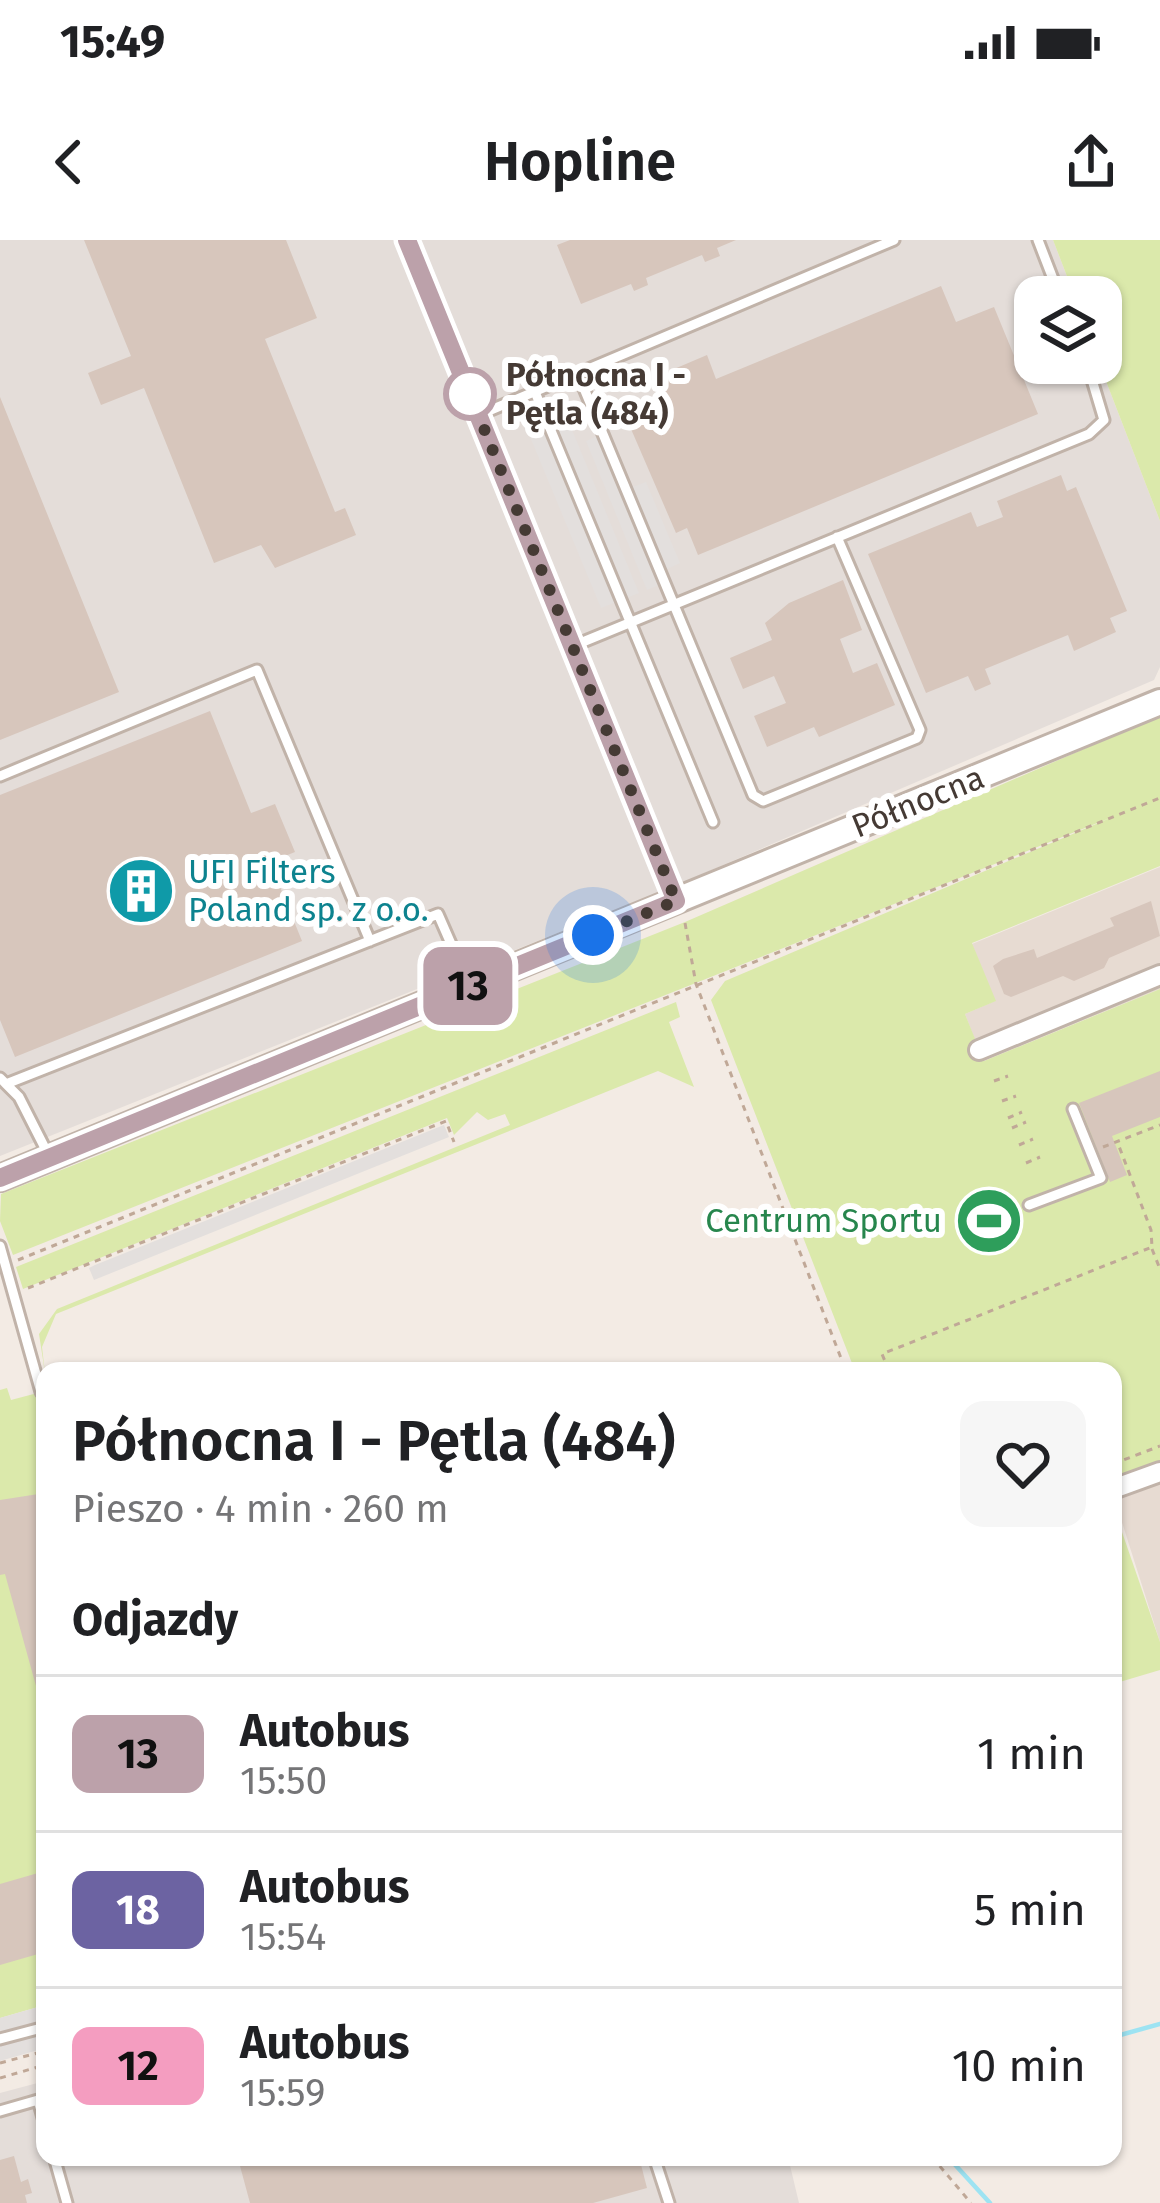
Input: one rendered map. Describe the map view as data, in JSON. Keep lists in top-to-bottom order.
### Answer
{
  "streets": {
    "street": ["Północna"]
  },
  "places": {
    "other": ["Północna I - Pętla (484)"],
    "building": ["UFI Filters Poland sp. z o.o."],
    "sports": ["Centrum Sportu"]
  },
  "lines": ["bus line 13"],
  "page": {
    "status": "15:49",
    "header": "Hopline",
    "on_map": "13",
    "heading": [
      ["Północna I - Pętla (484)", "Pieszo · 4 min · 260 m"],
      "Odjazdy"
    ],
    "list": [
      {
        "mark": "13",
        "name": "Autobus",
        "note": "15:50",
        "value": "1 min"
      },
      {
        "mark": "18",
        "name": "Autobus",
        "note": "15:54",
        "value": "5 min"
      },
      {
        "mark": "12",
        "name": "Autobus",
        "note": "15:59",
        "value": "10 min"
      }
    ]
  }
}
